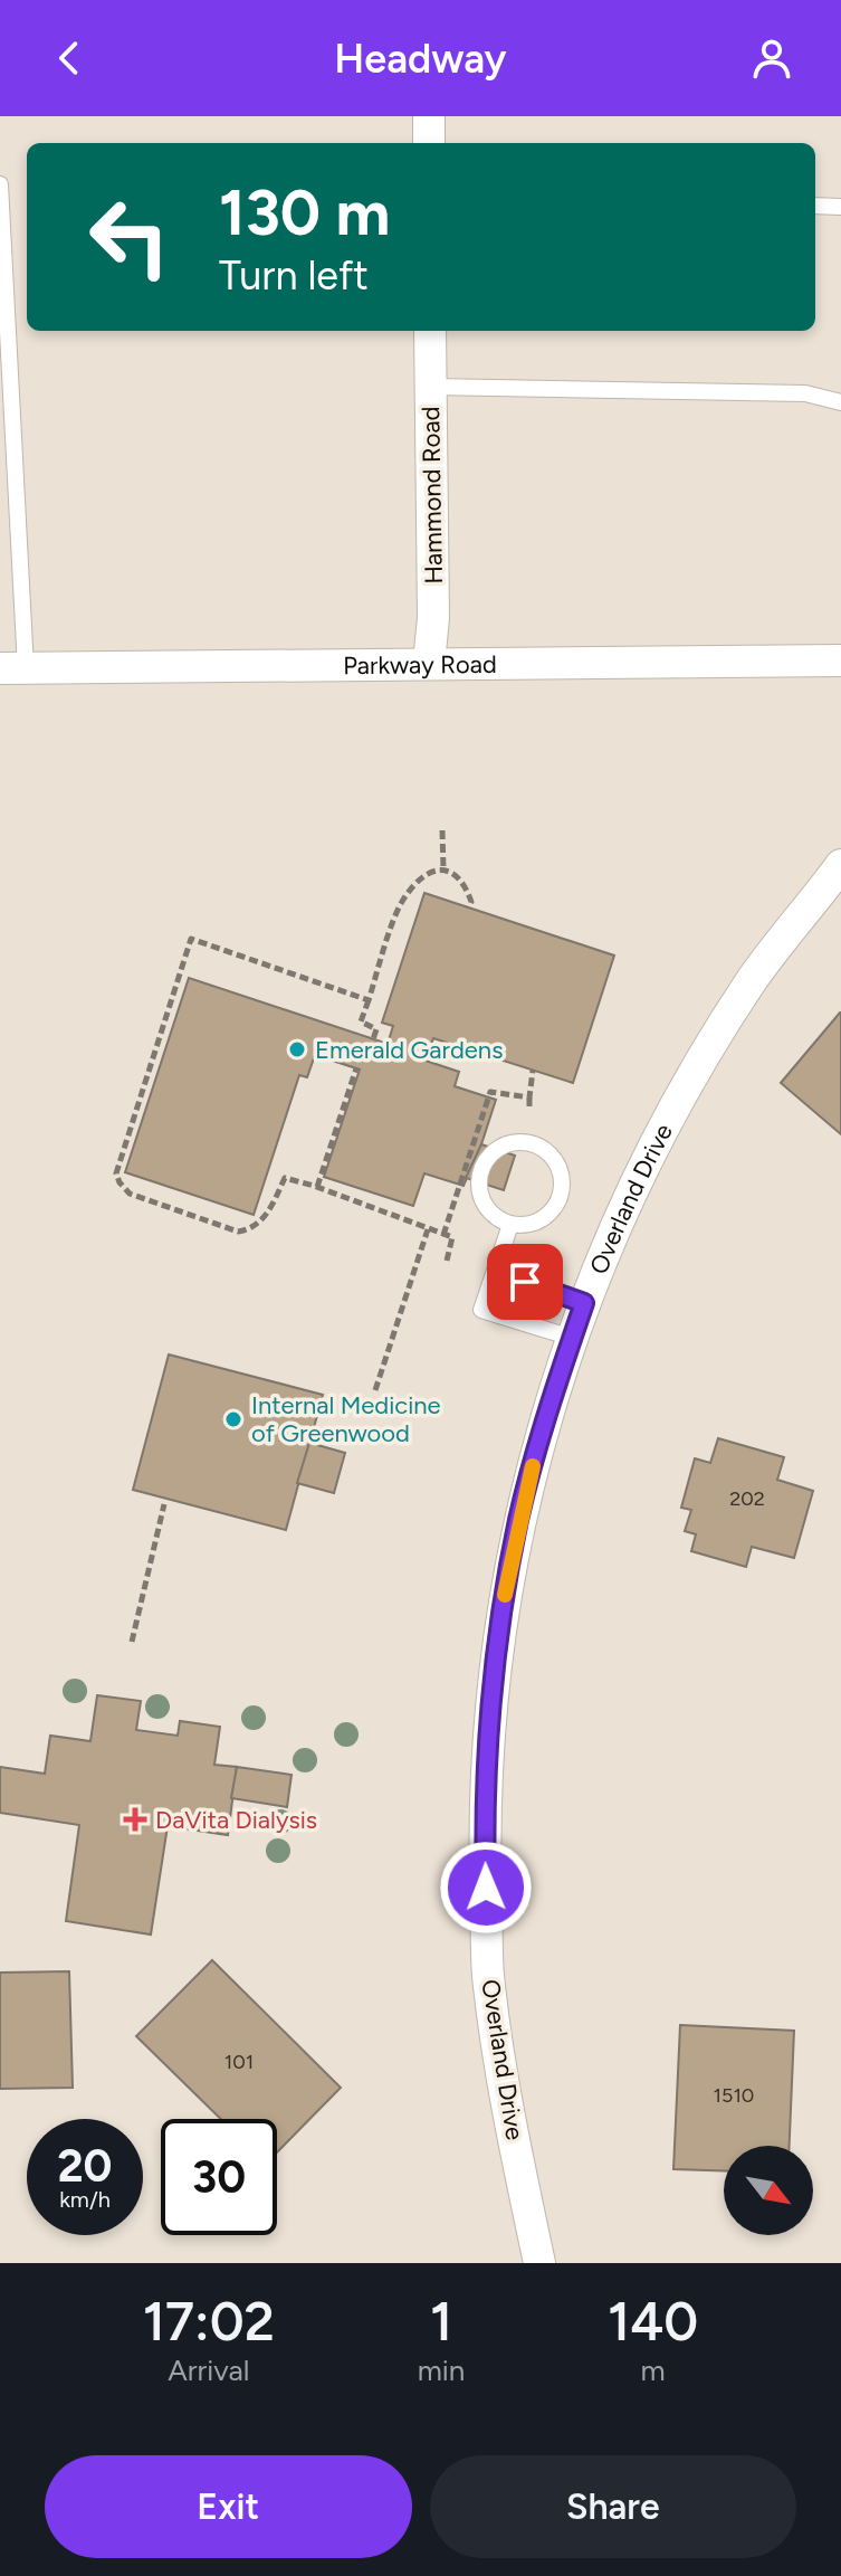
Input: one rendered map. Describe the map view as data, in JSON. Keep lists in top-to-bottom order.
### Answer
{
  "streets": {
    "street": ["Hammond Road", "Parkway Road", "Overland Drive"]
  },
  "crossings": [
    ["Hammond Road", "Parkway Road"]
  ],
  "places": {
    "other": ["Emerald Gardens", "Internal Medicine of Greenwood"],
    "health": ["DaVita Dialysis"]
  },
  "house_numbers": ["202", "101", "1510"],
  "north": "bottom right",
  "page": {
    "header": "Headway",
    "turn": ["130 m", "Turn left"],
    "speed": "20 km/h",
    "limit": "30",
    "eta": [
      "17:02",
      "Arrival",
      "1",
      "min",
      "140",
      "m"
    ],
    "buttons": ["Exit", "Share"]
  }
}
